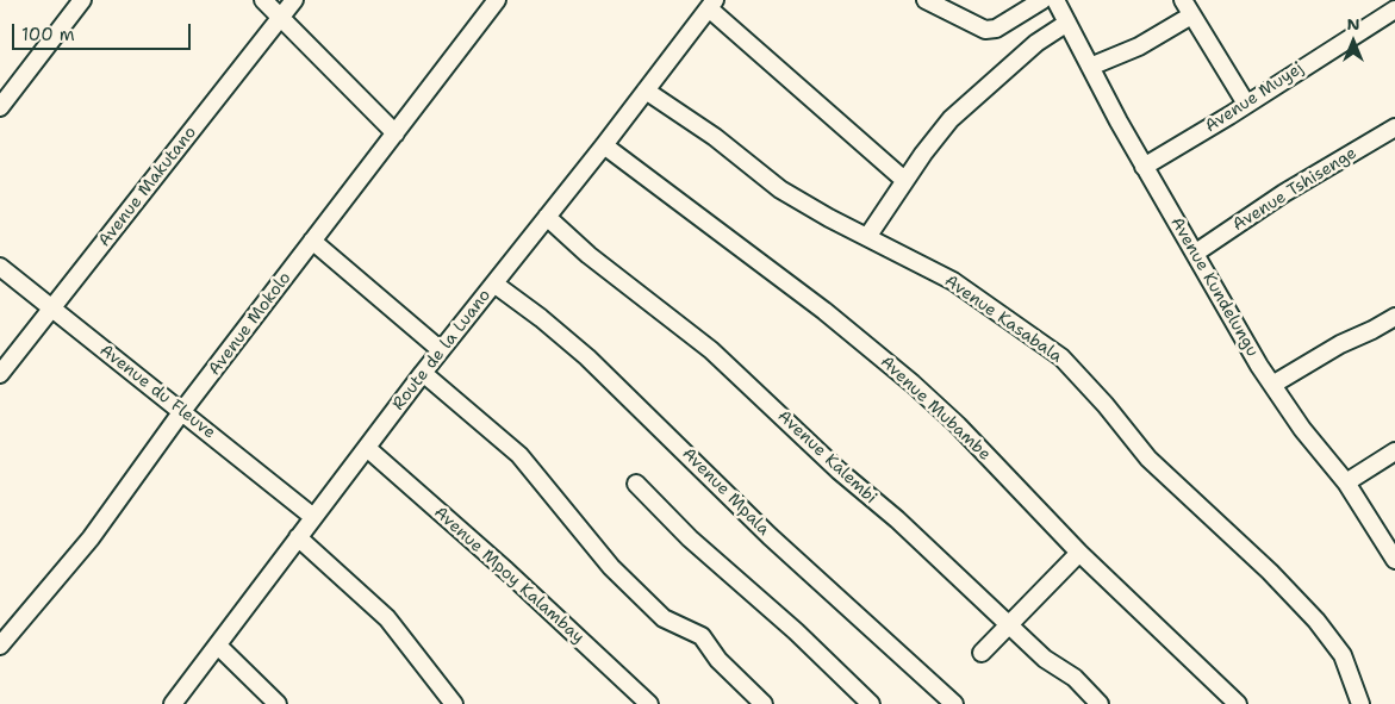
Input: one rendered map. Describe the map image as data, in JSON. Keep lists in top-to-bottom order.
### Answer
{
  "streets": {
    "street": [
      "Avenue Muyej",
      "Avenue Makutano",
      "Avenue Tshisenge",
      "Avenue Kundelungu",
      "Avenue Kasabala",
      "Avenue Mokolo",
      "Route de la Luano",
      "Avenue du Fleuve",
      "Avenue Mubambe",
      "Avenue Kalembi",
      "Avenue Mpala",
      "Avenue Mpoy Kalambay"
    ]
  },
  "crossings": [
    ["Avenue Muyej", "Avenue Kundelungu"],
    ["Avenue Makutano", "Avenue du Fleuve"],
    ["Avenue Tshisenge", "Avenue Kundelungu"],
    ["Avenue Kasabala", "Route de la Luano"],
    ["Avenue Mokolo", "Avenue du Fleuve"],
    ["Route de la Luano", "Avenue du Fleuve"],
    ["Route de la Luano", "Avenue Mubambe"],
    ["Route de la Luano", "Avenue Kalembi"],
    ["Route de la Luano", "Avenue Mpala"],
    ["Route de la Luano", "Avenue Mpoy Kalambay"]
  ],
  "scale_bar": "100 m",
  "north": "top"
}
